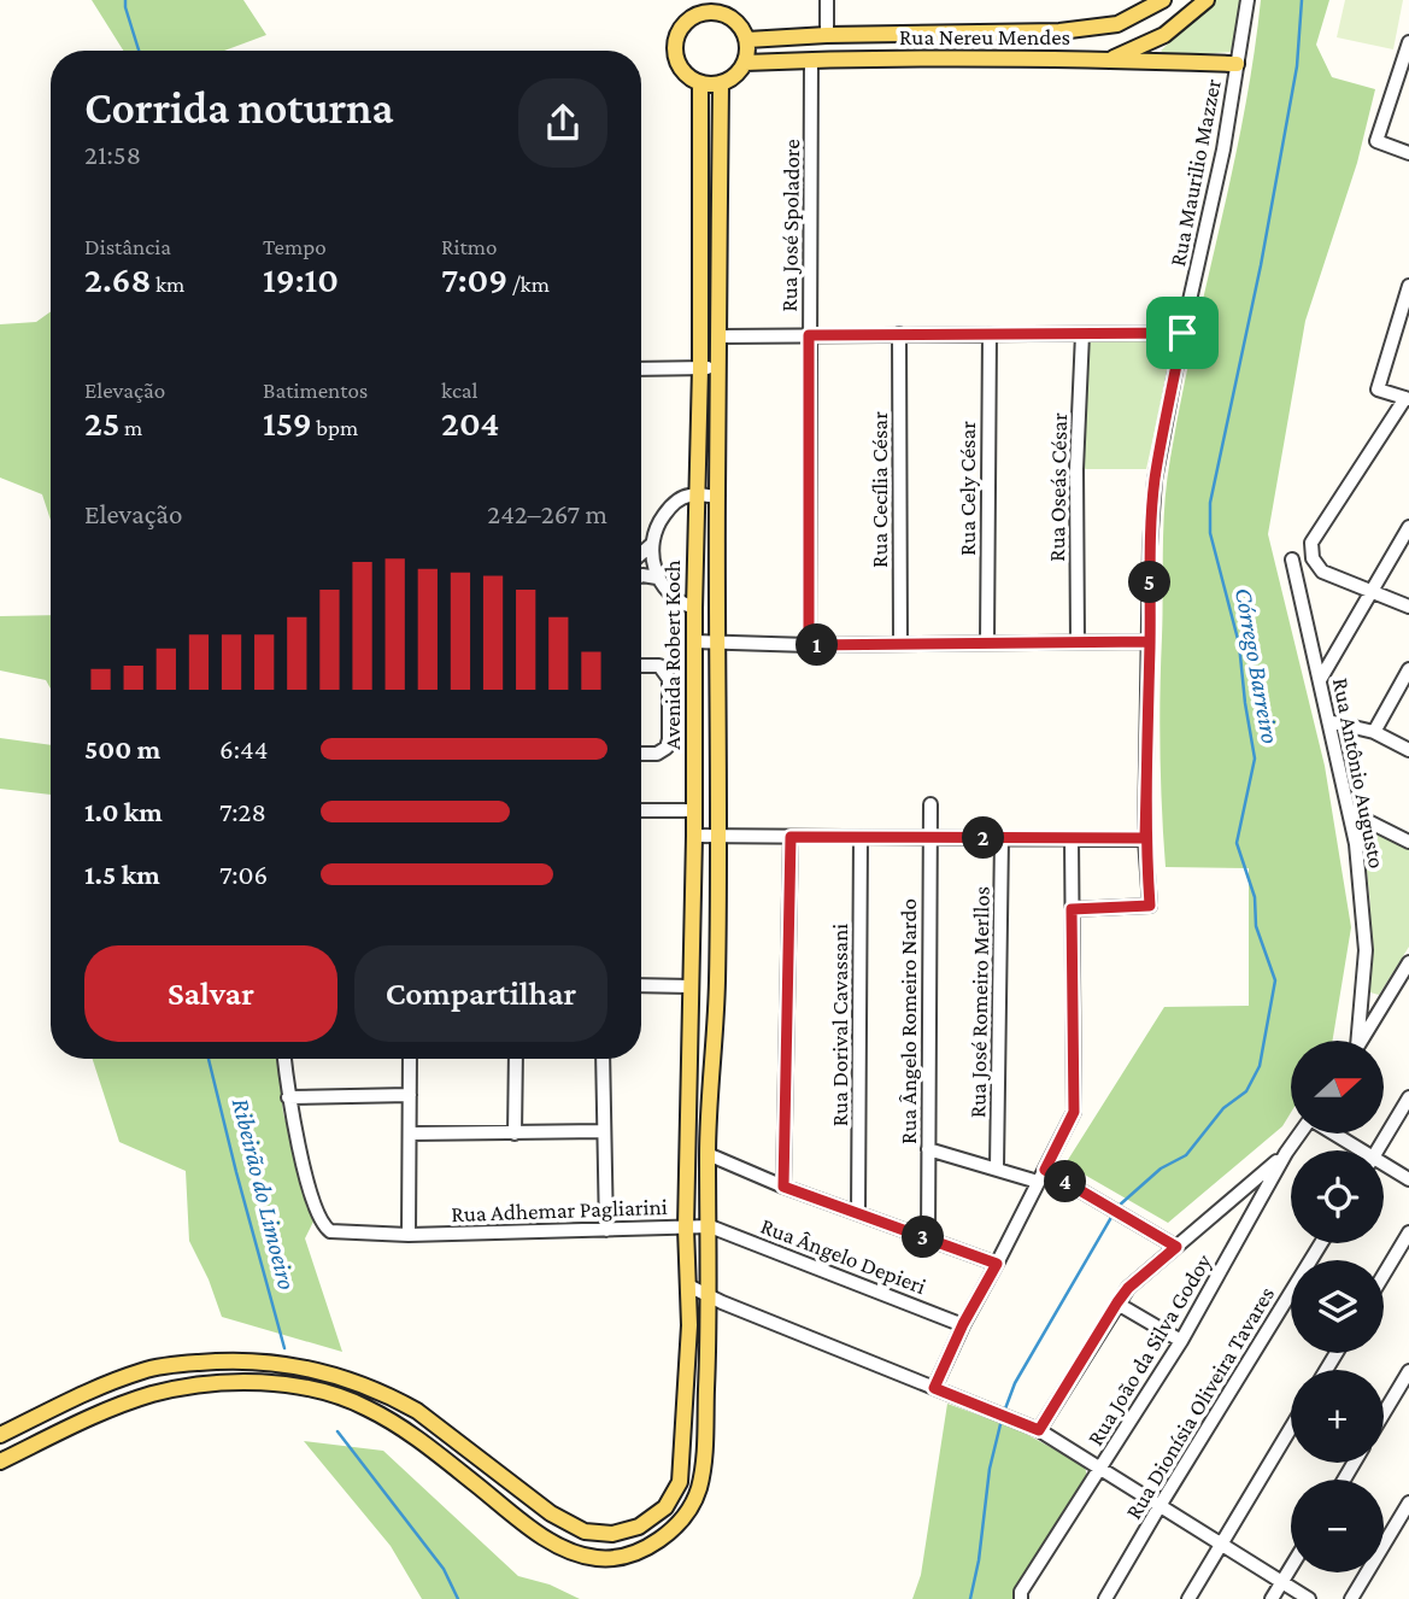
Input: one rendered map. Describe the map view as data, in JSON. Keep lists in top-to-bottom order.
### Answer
{
  "streets": {
    "main road": ["Rua Nereu Mendes", "Avenida Robert Koch"],
    "street": [
      "Rua Maurilio Mazzer",
      "Rua José Spoladore",
      "Rua Oseás César",
      "Rua Cely César",
      "Rua Cecília César",
      "Rua Antônio Augusto",
      "Rua José Romeiro Merllos",
      "Rua Ângelo Romeiro Nardo",
      "Rua Dorival Cavassani",
      "Rua Adhemar Pagliarini",
      "Rua Ângelo Depieri",
      "Rua João da Silva Godoy",
      "Rua Dionísia Oliveira Tavares"
    ]
  },
  "crossings": [
    ["Rua Nereu Mendes", "Rua José Spoladore"],
    ["Rua Nereu Mendes", "Avenida Robert Koch"],
    ["Avenida Robert Koch", "Rua Adhemar Pagliarini"],
    ["Avenida Robert Koch", "Rua Ângelo Depieri"],
    ["Rua Adhemar Pagliarini", "Rua Ângelo Depieri"]
  ],
  "water": ["Córrego Barreiro", "Ribeirão do Limoeiro"],
  "north": "right",
  "page": {
    "heading": ["Corrida noturna", "21:58"],
    "stats": [
      ["Distância", "2.68 km"],
      ["Tempo", "19:10"],
      ["Ritmo", "7:09 /km"],
      ["Elevação", "25 m"],
      ["Batimentos", "159 bpm"],
      ["kcal", "204"]
    ],
    "chart": ["Elevação", "242–267 m"],
    "pins": [
      "5",
      "1",
      "2",
      "4",
      "3"
    ],
    "list": [
      {
        "name": "500 m",
        "note": "6:44"
      },
      {
        "name": "1.0 km",
        "note": "7:28"
      },
      {
        "name": "1.5 km",
        "note": "7:06"
      }
    ],
    "buttons": ["Salvar", "Compartilhar"],
    "map_buttons": ["+", "−"]
  }
}
